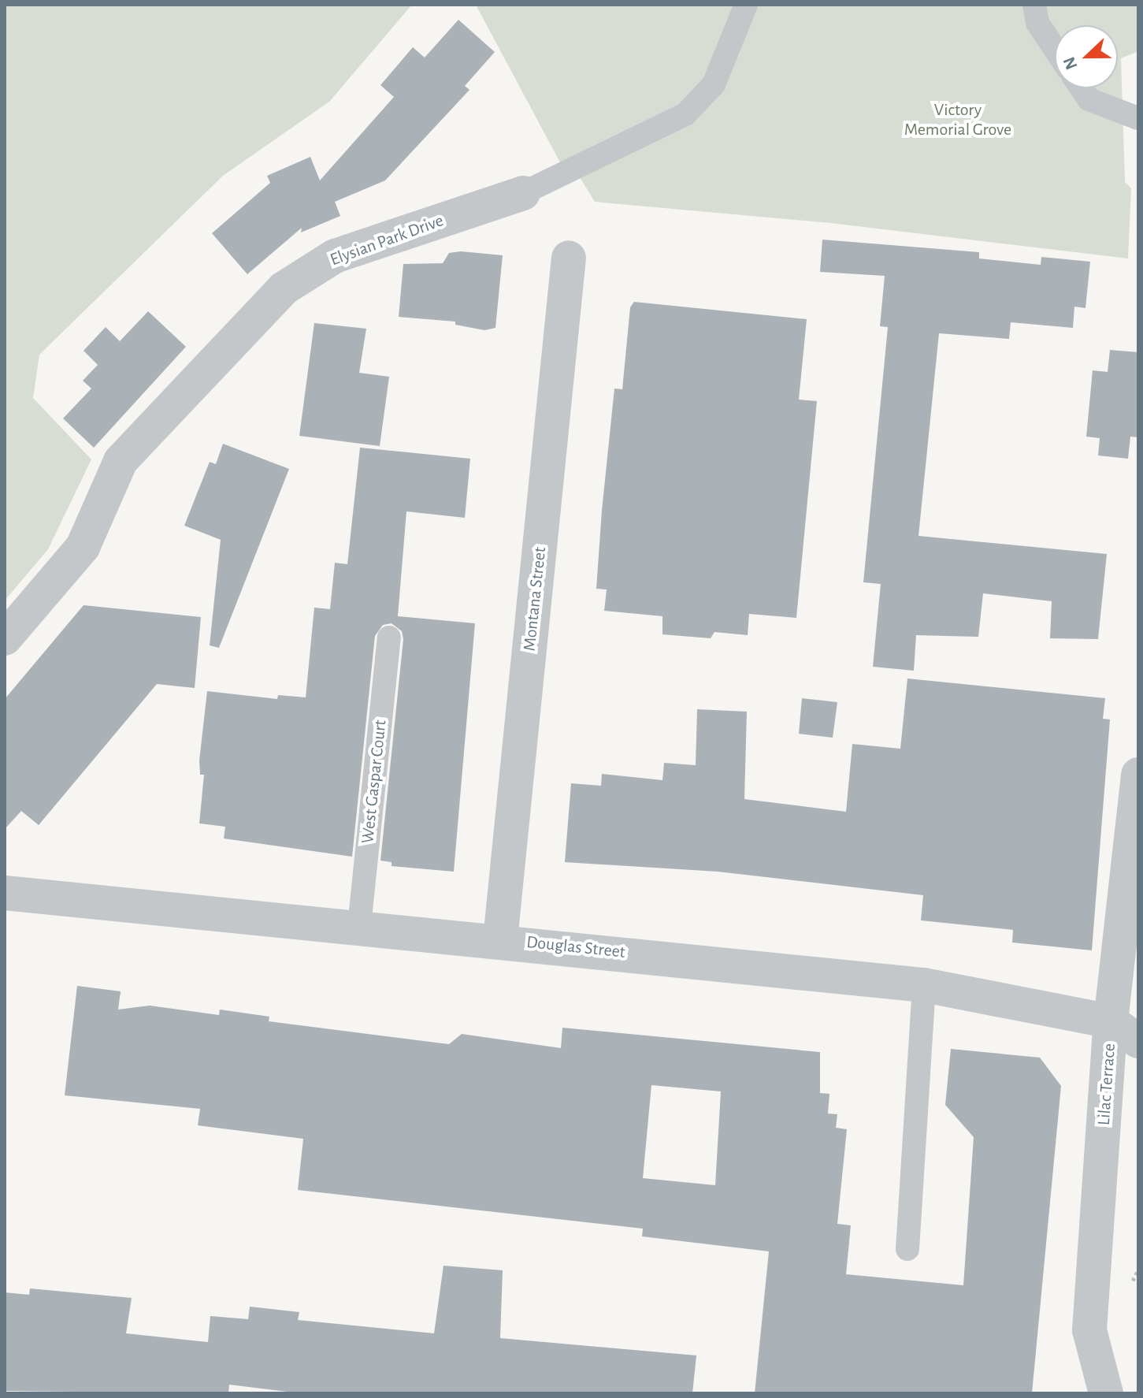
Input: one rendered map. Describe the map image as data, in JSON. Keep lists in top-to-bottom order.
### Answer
{
  "streets": {
    "street": [
      "Elysian Park Drive",
      "Montana Street",
      "Douglas Street",
      "Lilac Terrace"
    ],
    "lane": ["West Gaspar Court"]
  },
  "crossings": [
    ["Montana Street", "Douglas Street"],
    ["West Gaspar Court", "Douglas Street"],
    ["Douglas Street", "Lilac Terrace"]
  ],
  "parks": ["Victory Memorial Grove"],
  "north": "left"
}
